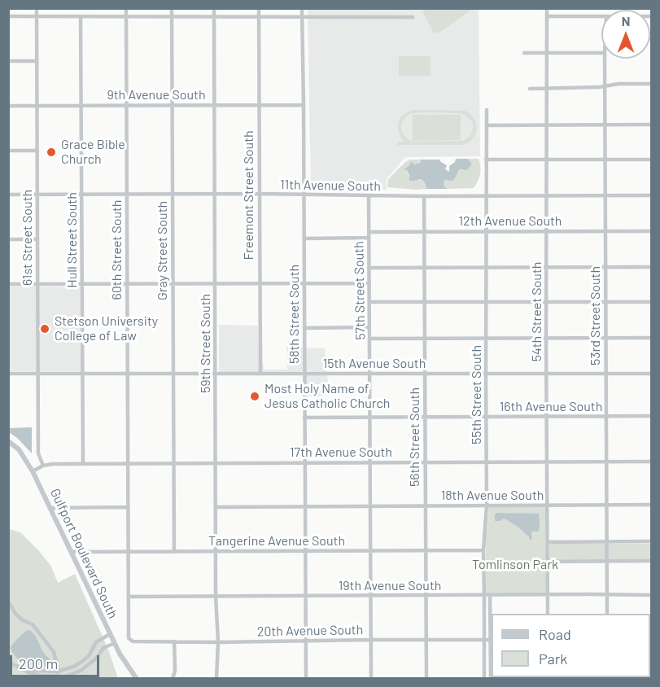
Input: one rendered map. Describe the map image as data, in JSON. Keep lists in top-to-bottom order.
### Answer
{
  "streets": {
    "main road": ["Gulfport Boulevard South"],
    "street": [
      "9th Avenue South",
      "11th Avenue South",
      "Freemont Street South",
      "12th Avenue South",
      "61st Street South",
      "Hull Street South",
      "60th Street South",
      "Gray Street South",
      "57th Street South",
      "54th Street South",
      "58th Street South",
      "53rd Street South",
      "59th Street South",
      "15th Avenue South",
      "55th Street South",
      "16th Avenue South",
      "56th Street South",
      "17th Avenue South",
      "18th Avenue South",
      "Tangerine Avenue South",
      "19th Avenue South",
      "20th Avenue South"
    ]
  },
  "crossings": [
    ["9th Avenue South", "Freemont Street South"],
    ["9th Avenue South", "61st Street South"],
    ["9th Avenue South", "Hull Street South"],
    ["9th Avenue South", "60th Street South"],
    ["9th Avenue South", "Gray Street South"],
    ["9th Avenue South", "58th Street South"],
    ["9th Avenue South", "59th Street South"],
    ["11th Avenue South", "Freemont Street South"],
    ["11th Avenue South", "61st Street South"],
    ["11th Avenue South", "Hull Street South"],
    ["11th Avenue South", "60th Street South"],
    ["11th Avenue South", "Gray Street South"],
    ["11th Avenue South", "57th Street South"],
    ["11th Avenue South", "54th Street South"],
    ["11th Avenue South", "58th Street South"],
    ["11th Avenue South", "53rd Street South"],
    ["11th Avenue South", "59th Street South"],
    ["11th Avenue South", "55th Street South"],
    ["11th Avenue South", "56th Street South"],
    ["Freemont Street South", "15th Avenue South"],
    ["12th Avenue South", "57th Street South"],
    ["12th Avenue South", "54th Street South"],
    ["12th Avenue South", "53rd Street South"],
    ["12th Avenue South", "55th Street South"],
    ["12th Avenue South", "56th Street South"],
    ["61st Street South", "15th Avenue South"],
    ["61st Street South", "17th Avenue South"],
    ["Hull Street South", "15th Avenue South"],
    ["Hull Street South", "17th Avenue South"],
    ["60th Street South", "15th Avenue South"],
    ["60th Street South", "17th Avenue South"],
    ["60th Street South", "Tangerine Avenue South"],
    ["60th Street South", "19th Avenue South"],
    ["60th Street South", "20th Avenue South"],
    ["Gray Street South", "15th Avenue South"],
    ["Gray Street South", "17th Avenue South"],
    ["Gray Street South", "Tangerine Avenue South"],
    ["57th Street South", "15th Avenue South"],
    ["57th Street South", "16th Avenue South"],
    ["57th Street South", "17th Avenue South"],
    ["57th Street South", "18th Avenue South"],
    ["57th Street South", "Tangerine Avenue South"],
    ["57th Street South", "19th Avenue South"],
    ["57th Street South", "20th Avenue South"],
    ["54th Street South", "15th Avenue South"],
    ["54th Street South", "16th Avenue South"],
    ["54th Street South", "17th Avenue South"],
    ["54th Street South", "18th Avenue South"],
    ["54th Street South", "19th Avenue South"],
    ["58th Street South", "15th Avenue South"],
    ["58th Street South", "16th Avenue South"],
    ["58th Street South", "17th Avenue South"],
    ["58th Street South", "18th Avenue South"],
    ["58th Street South", "Tangerine Avenue South"],
    ["58th Street South", "19th Avenue South"],
    ["58th Street South", "20th Avenue South"],
    ["53rd Street South", "15th Avenue South"],
    ["53rd Street South", "16th Avenue South"],
    ["53rd Street South", "17th Avenue South"],
    ["53rd Street South", "18th Avenue South"],
    ["53rd Street South", "19th Avenue South"],
    ["59th Street South", "15th Avenue South"],
    ["59th Street South", "17th Avenue South"],
    ["59th Street South", "18th Avenue South"],
    ["59th Street South", "Tangerine Avenue South"],
    ["59th Street South", "19th Avenue South"],
    ["59th Street South", "20th Avenue South"],
    ["15th Avenue South", "55th Street South"],
    ["15th Avenue South", "56th Street South"],
    ["55th Street South", "16th Avenue South"],
    ["55th Street South", "17th Avenue South"],
    ["55th Street South", "18th Avenue South"],
    ["55th Street South", "Tangerine Avenue South"],
    ["55th Street South", "19th Avenue South"],
    ["55th Street South", "20th Avenue South"],
    ["16th Avenue South", "56th Street South"],
    ["56th Street South", "17th Avenue South"],
    ["56th Street South", "18th Avenue South"],
    ["56th Street South", "Tangerine Avenue South"],
    ["56th Street South", "19th Avenue South"],
    ["56th Street South", "20th Avenue South"],
    ["17th Avenue South", "Gulfport Boulevard South"],
    ["Tangerine Avenue South", "Gulfport Boulevard South"]
  ],
  "parks": ["Tomlinson Park"],
  "places": ["Grace Bible Church", "Stetson University College of Law", "Most Holy Name of Jesus Catholic Church"],
  "legend": ["Road", "Park"],
  "scale_bar": "200 m",
  "north": "top"
}
